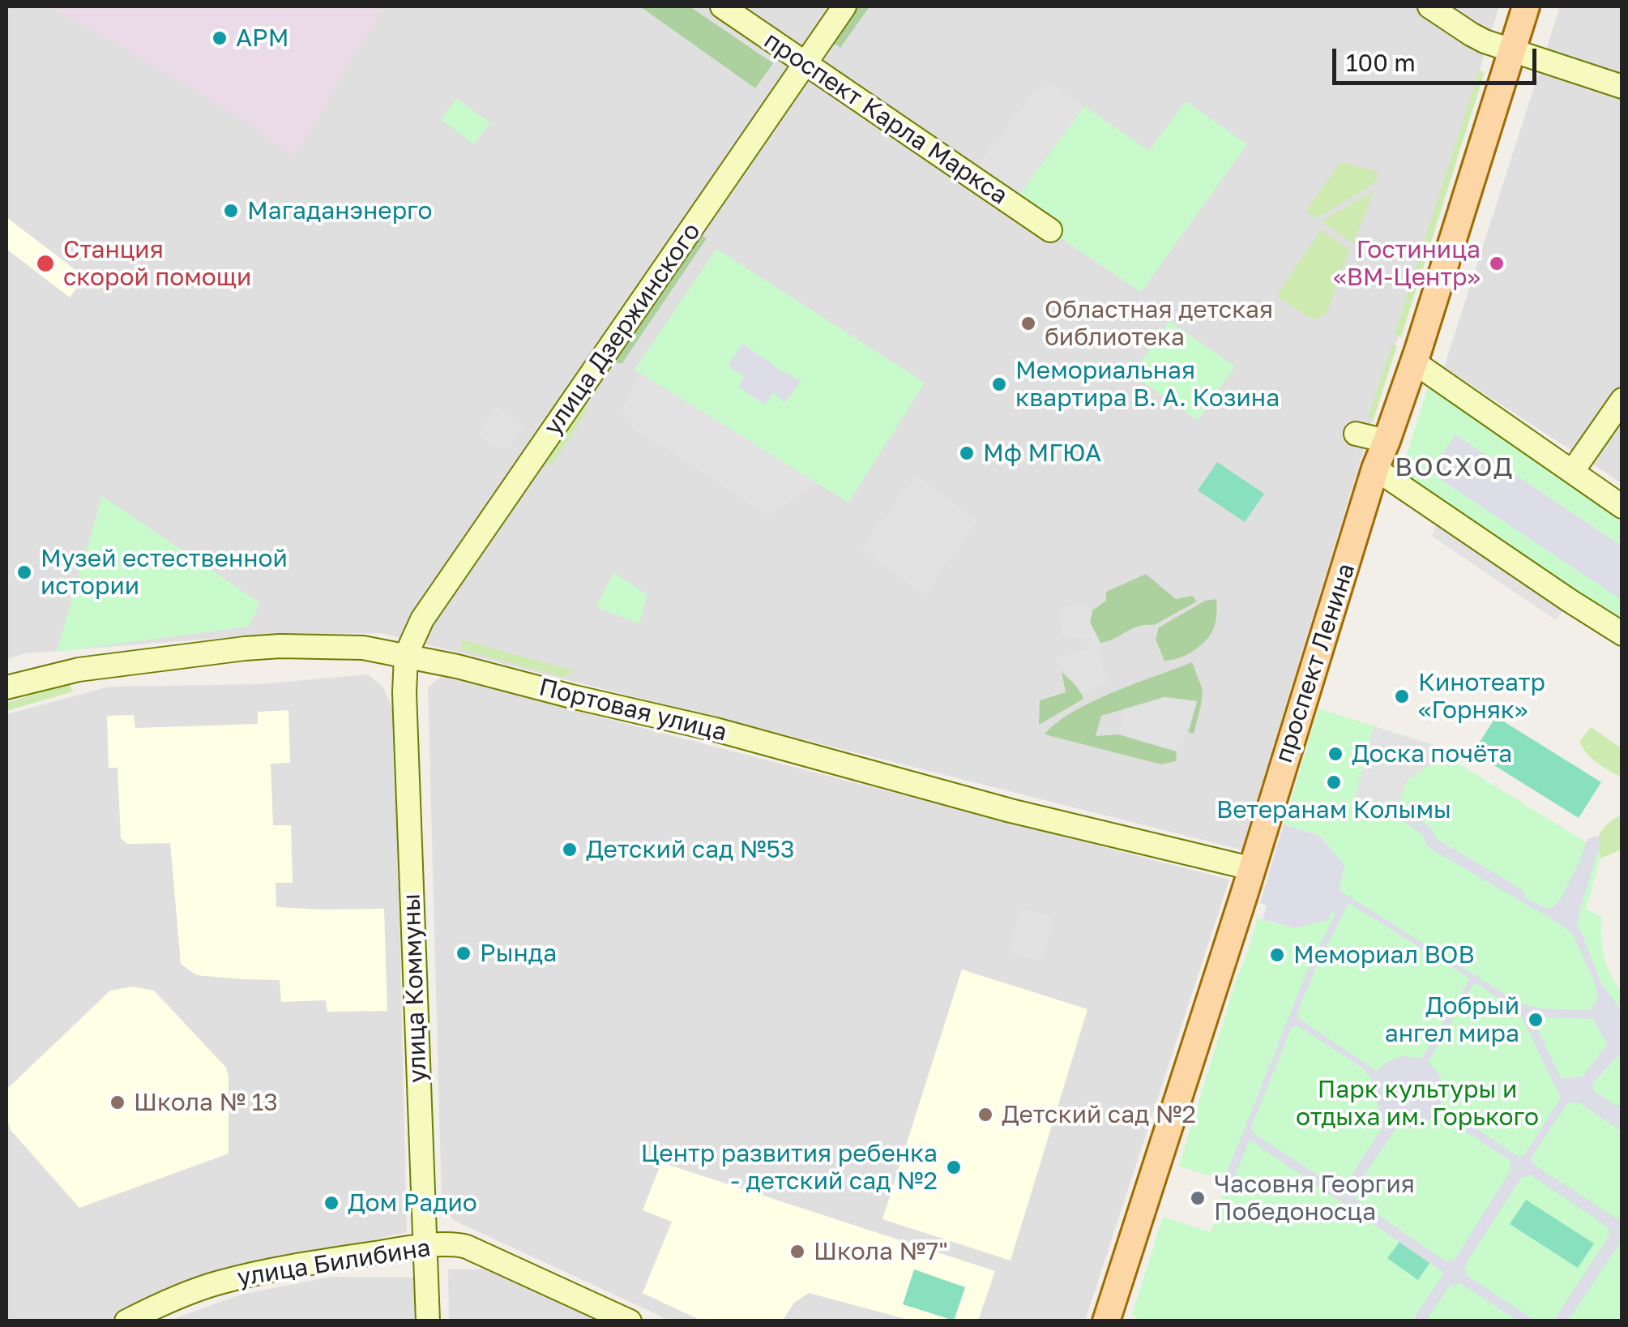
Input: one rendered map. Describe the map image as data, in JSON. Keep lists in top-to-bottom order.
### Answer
{
  "streets": {
    "main road": ["проспект Ленина"],
    "street": [
      "проспект Карла Маркса",
      "улица Дзержинского",
      "Портовая улица",
      "улица Коммуны",
      "улица Билибина"
    ]
  },
  "crossings": [
    ["проспект Карла Маркса", "улица Дзержинского"],
    ["улица Дзержинского", "Портовая улица"],
    ["улица Дзержинского", "улица Коммуны"],
    ["проспект Ленина", "Портовая улица"],
    ["Портовая улица", "улица Коммуны"],
    ["улица Коммуны", "улица Билибина"]
  ],
  "districts": ["ВОСХОД"],
  "parks": ["Парк культуры и отдыха им. Горького"],
  "places": [
    "АРМ",
    "Магаданэнерго",
    "Станция скорой помощи",
    "Гостиница «ВМ-Центр»",
    "Областная детская библиотека",
    "Мемориальная квартира В. А. Козина",
    "Мф МГЮА",
    "Музей естественной истории",
    "Кинотеатр «Горняк»",
    "Доска почёта",
    "Ветеранам Колымы",
    "Детский сад №53",
    "Рында",
    "Мемориал ВОВ",
    "Добрый ангел мира",
    "Школа № 13",
    "Детский сад №2",
    "Центр развития ребенка - детский сад №2",
    "Часовня Георгия Победоносца",
    "Дом Радио",
    "Школа №7\""
  ],
  "scale_bar": "100 m"
}
